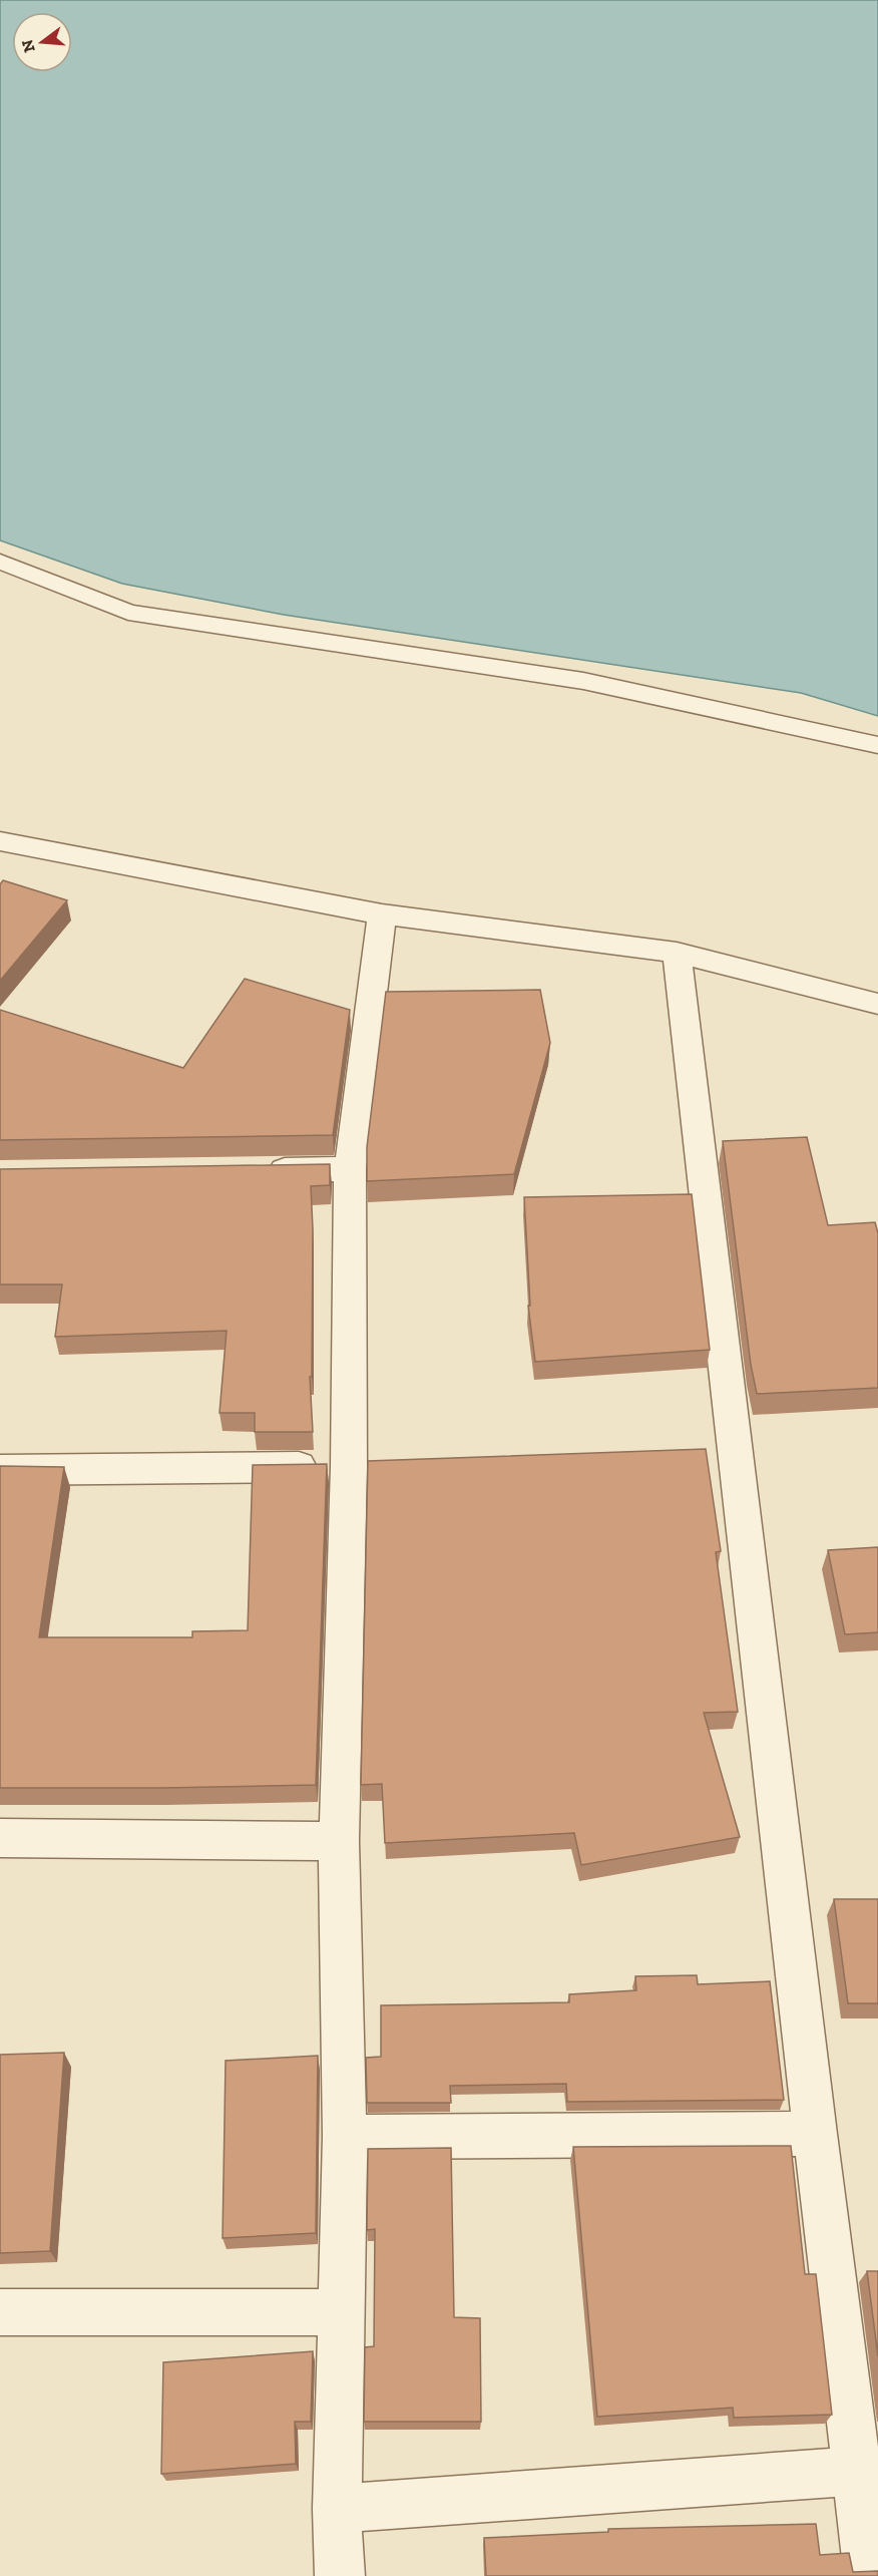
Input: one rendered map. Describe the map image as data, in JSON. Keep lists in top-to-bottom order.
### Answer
{
  "north": "left"
}
